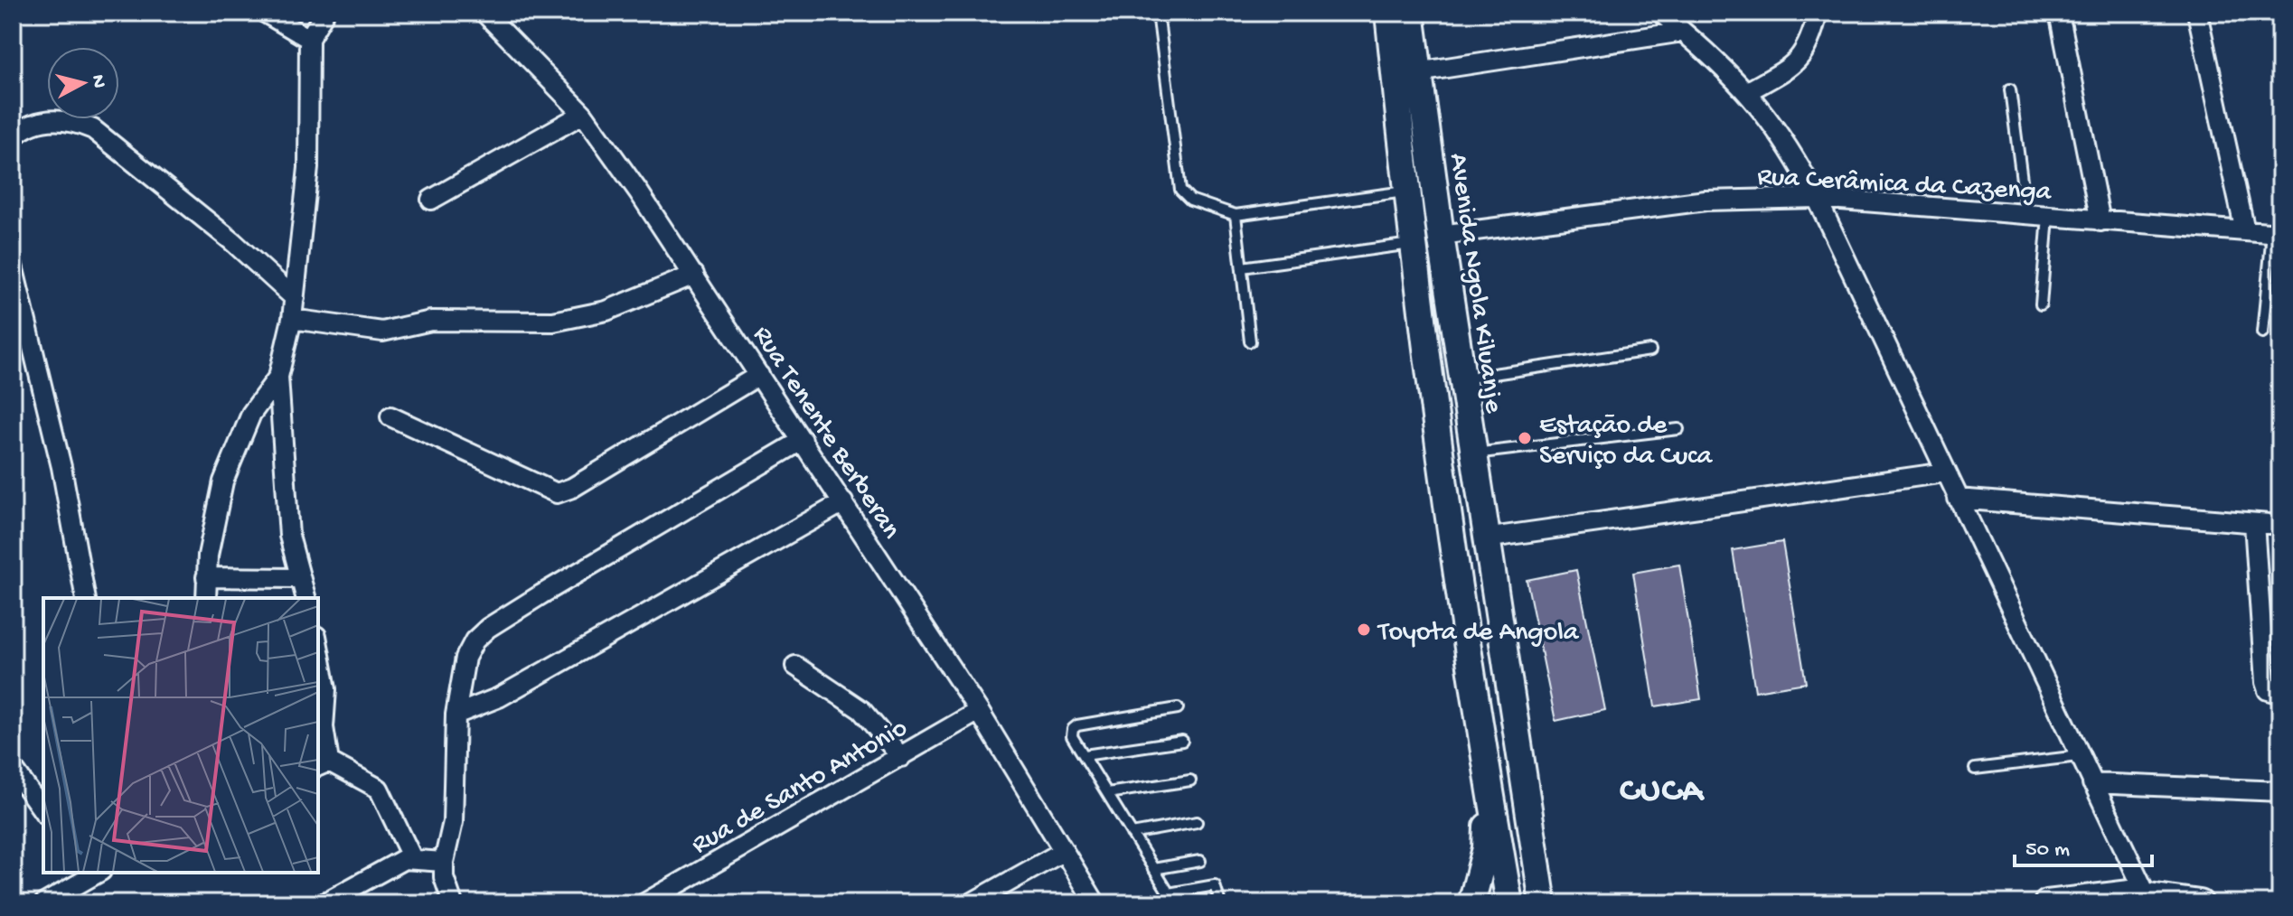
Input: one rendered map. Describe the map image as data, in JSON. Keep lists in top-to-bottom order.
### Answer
{
  "streets": {
    "main road": ["Avenida Ngola Kiluanje"],
    "street": ["Rua Cerâmica da Cazenga", "Rua Tenente Berberan", "Rua de Santo Antonio"]
  },
  "crossings": [
    ["Rua Cerâmica da Cazenga", "Avenida Ngola Kiluanje"],
    ["Rua Tenente Berberan", "Rua de Santo Antonio"]
  ],
  "districts": ["CUCA"],
  "places": ["Estação de Serviço da Cuca", "Toyota de Angola"],
  "scale_bar": "50 m",
  "north": "right"
}
